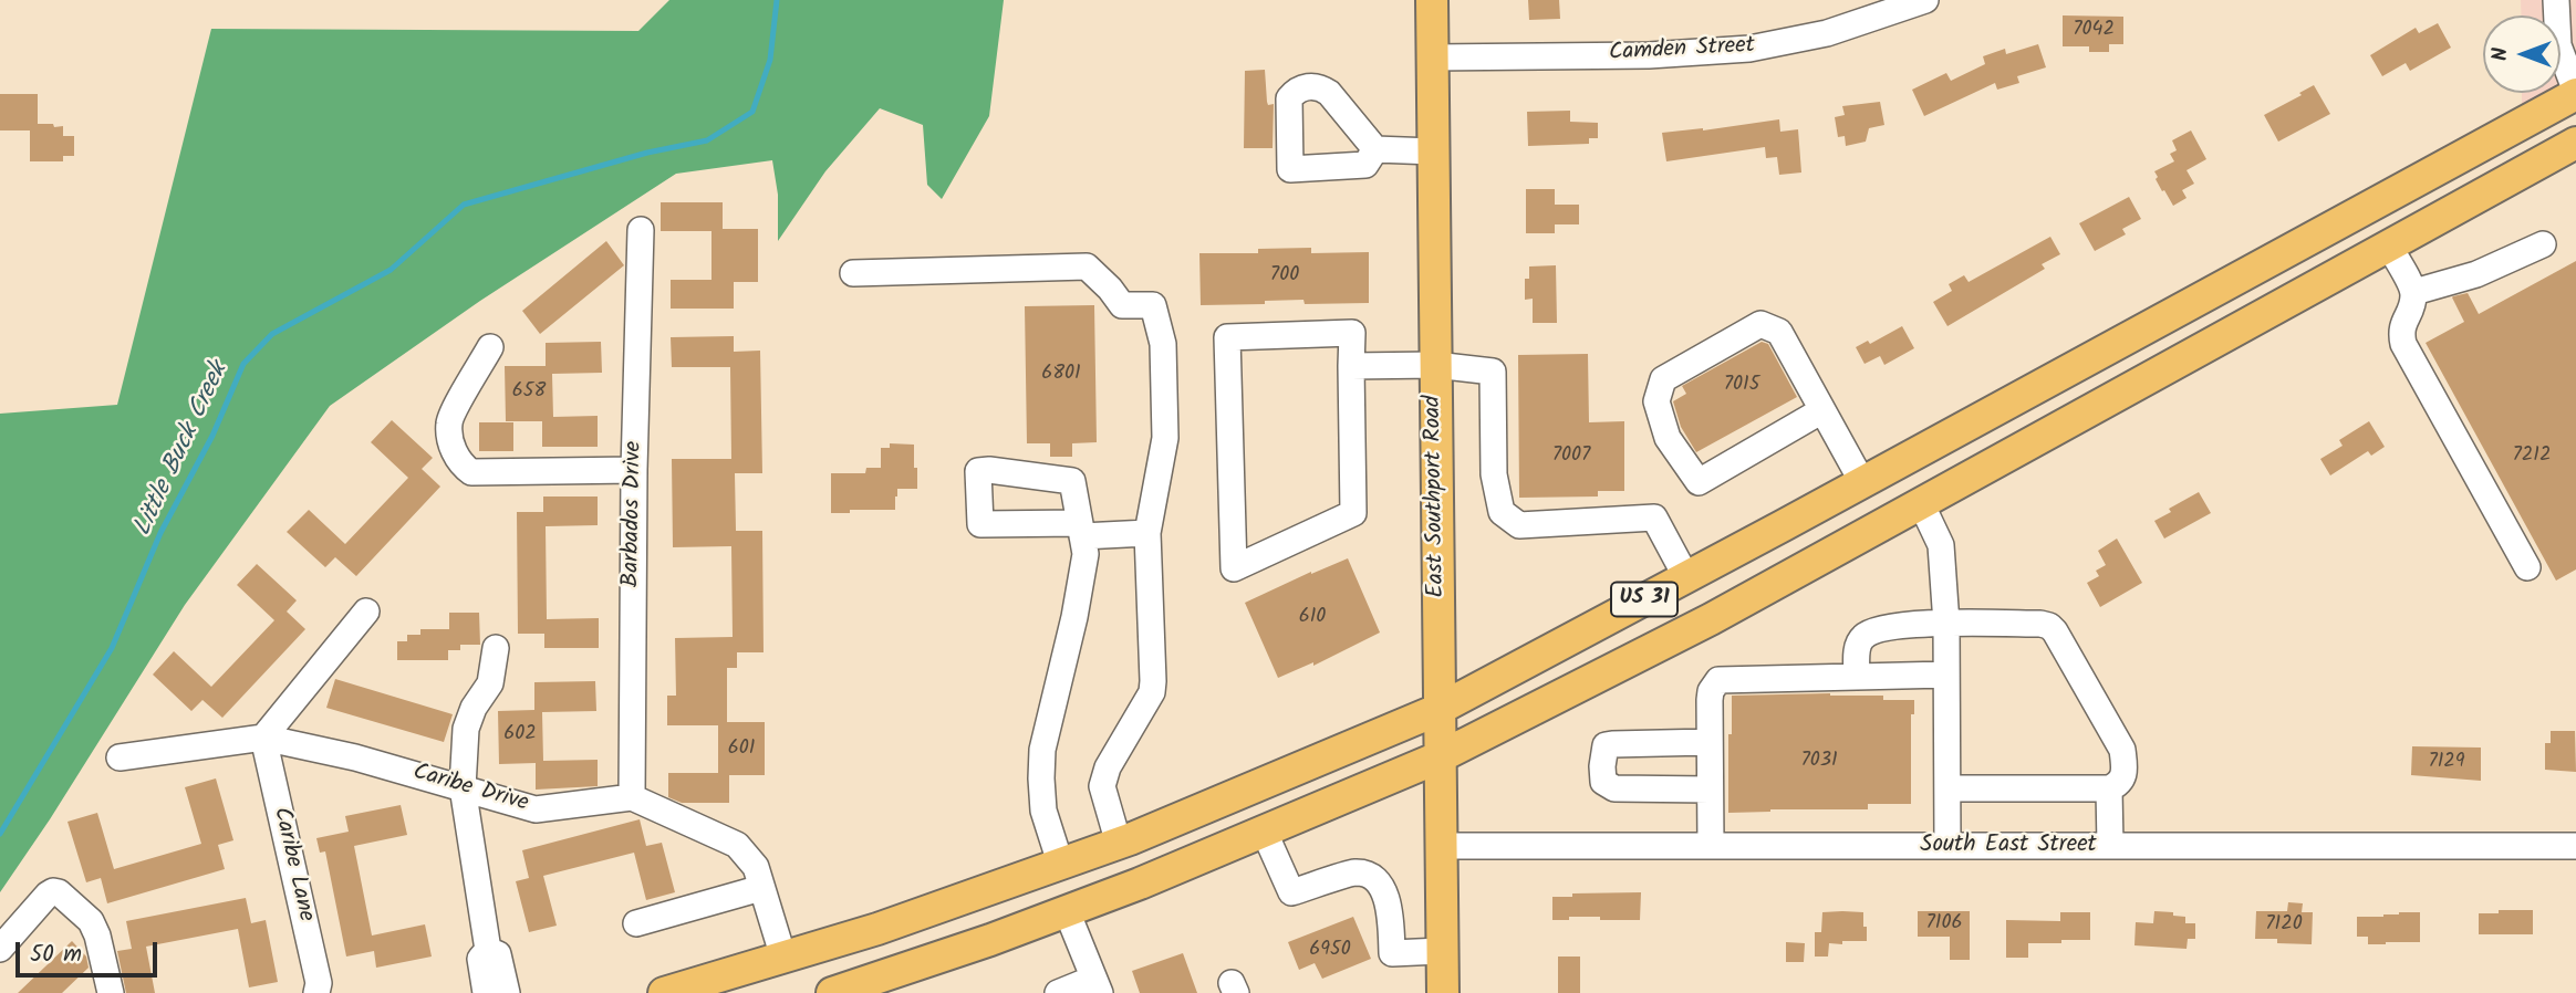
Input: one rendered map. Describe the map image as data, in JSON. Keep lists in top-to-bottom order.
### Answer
{
  "streets": {
    "main road": ["East Southport Road", "US 31"],
    "street": [
      "Camden Street",
      "Barbados Drive",
      "Caribe Drive",
      "South East Street",
      "Caribe Lane"
    ]
  },
  "crossings": [
    ["Camden Street", "East Southport Road"],
    ["East Southport Road", "US 31"],
    ["East Southport Road", "South East Street"],
    ["Barbados Drive", "Caribe Drive"],
    ["Caribe Drive", "Caribe Lane"]
  ],
  "water": ["Little Buck Creek"],
  "house_numbers": [
    "7042",
    "700",
    "6801",
    "7015",
    "658",
    "7007",
    "7212",
    "610",
    "602",
    "601",
    "7031",
    "7129",
    "7106",
    "7120",
    "6950"
  ],
  "scale_bar": "50 m",
  "north": "left"
}
